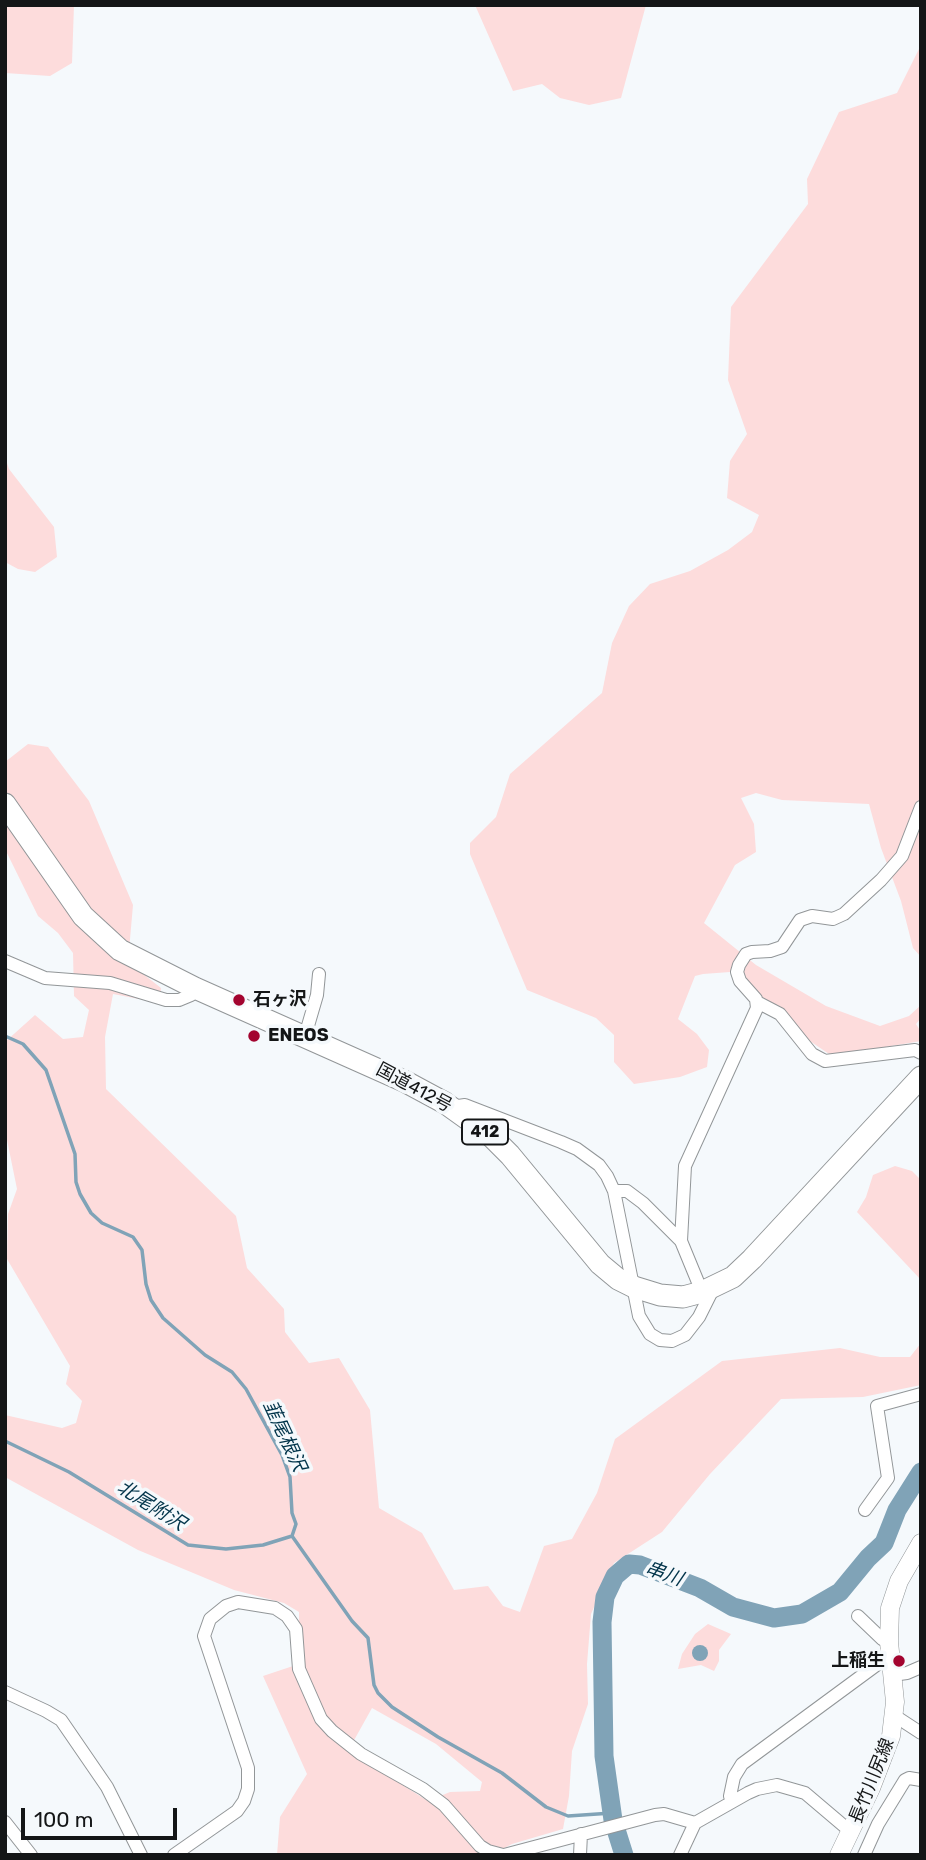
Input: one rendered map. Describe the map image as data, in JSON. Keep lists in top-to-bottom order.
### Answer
{
  "streets": {
    "highway": ["国道412号", "412"],
    "main road": ["長竹川尻線"]
  },
  "water": ["韮尾根沢", "北尾附沢", "串川"],
  "places": ["石ヶ沢", "ENEOS", "上稲生"],
  "scale_bar": "100 m"
}
